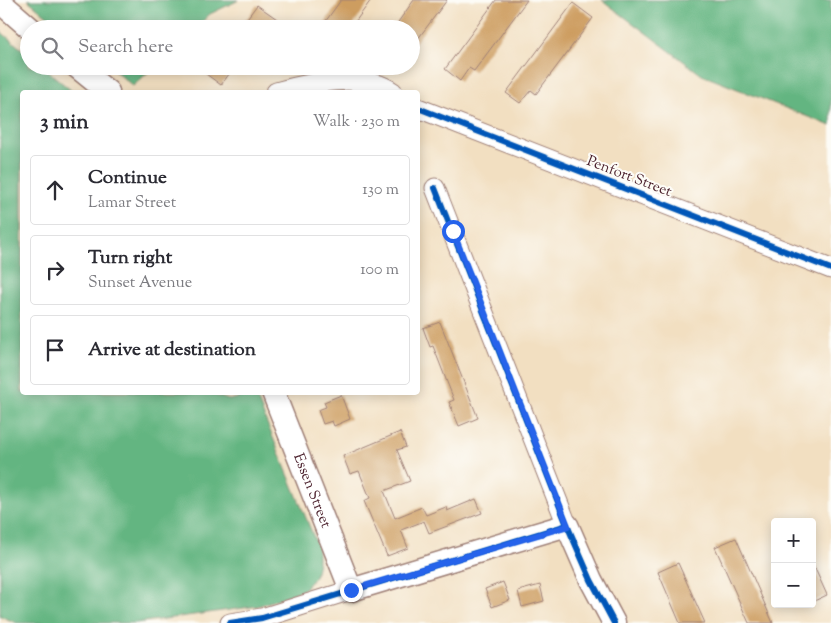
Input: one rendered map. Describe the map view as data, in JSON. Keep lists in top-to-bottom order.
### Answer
{
  "streets": {
    "street": ["Penfort Street", "Essen Street"]
  },
  "page": {
    "search": "Search here",
    "heading": ["3 min", "Walk · 230 m"],
    "list": [
      ["Continue", "Lamar Street", "130 m"],
      ["Turn right", "Sunset Avenue", "100 m"],
      "Arrive at destination"
    ],
    "map_buttons": ["+", "−"]
  }
}
